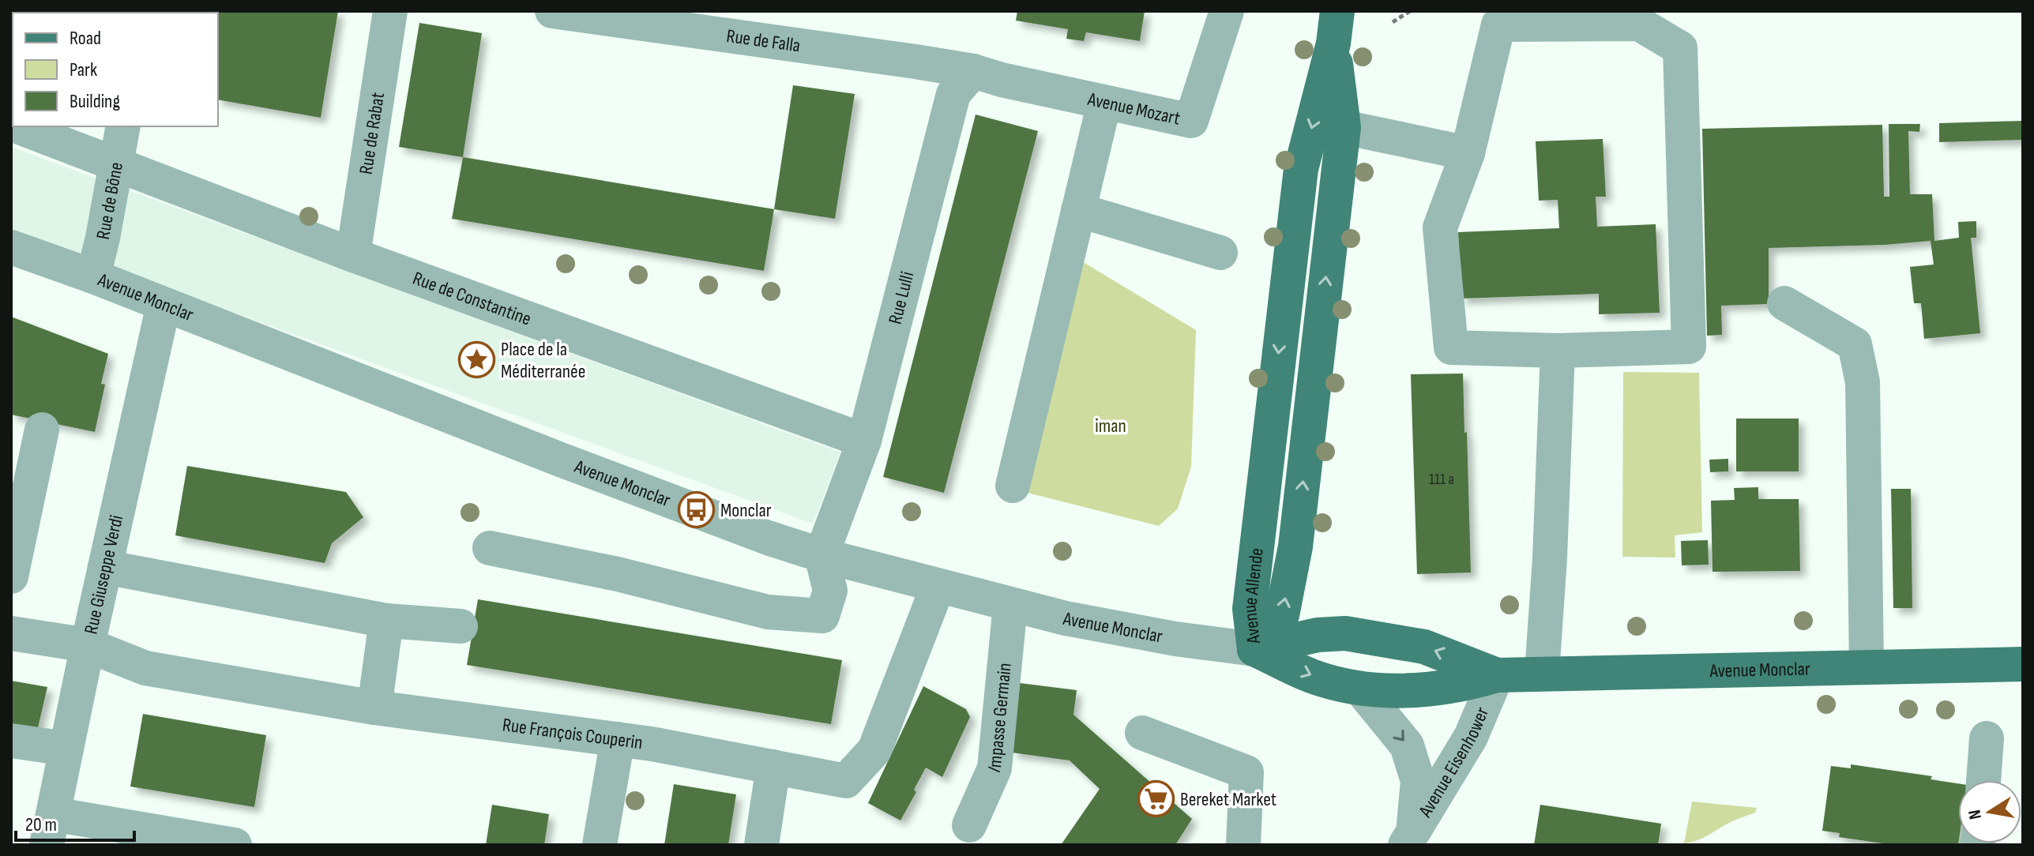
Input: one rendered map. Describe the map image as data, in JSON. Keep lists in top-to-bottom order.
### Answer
{
  "streets": {
    "main road": ["Avenue Monclar", "Avenue Allende"],
    "street": [
      "Rue de Falla",
      "Avenue Mozart",
      "Rue de Rabat",
      "Rue de Bône",
      "Rue de Constantine",
      "Rue Lulli",
      "Rue Giuseppe Verdi",
      "Impasse Germain",
      "Rue François Couperin",
      "Avenue Eisenhower"
    ]
  },
  "crossings": [
    ["Rue de Falla", "Avenue Mozart"],
    ["Rue de Falla", "Rue Lulli"],
    ["Avenue Mozart", "Rue Lulli"],
    ["Rue de Rabat", "Rue de Constantine"],
    ["Rue de Bône", "Avenue Monclar"],
    ["Rue de Bône", "Rue de Constantine"],
    ["Avenue Monclar", "Rue Lulli"],
    ["Avenue Monclar", "Rue Giuseppe Verdi"],
    ["Avenue Monclar", "Avenue Allende"],
    ["Avenue Monclar", "Impasse Germain"],
    ["Avenue Monclar", "Rue François Couperin"],
    ["Avenue Monclar", "Avenue Eisenhower"],
    ["Rue de Constantine", "Rue Lulli"],
    ["Rue Giuseppe Verdi", "Rue François Couperin"]
  ],
  "parks": ["iman"],
  "places": {
    "place": ["Place de la Méditerranée"],
    "bus stop": ["Monclar"],
    "supermarket": ["Bereket Market"]
  },
  "house_numbers": ["111 a"],
  "legend": ["Road", "Park", "Building"],
  "scale_bar": "20 m",
  "north": "left"
}
